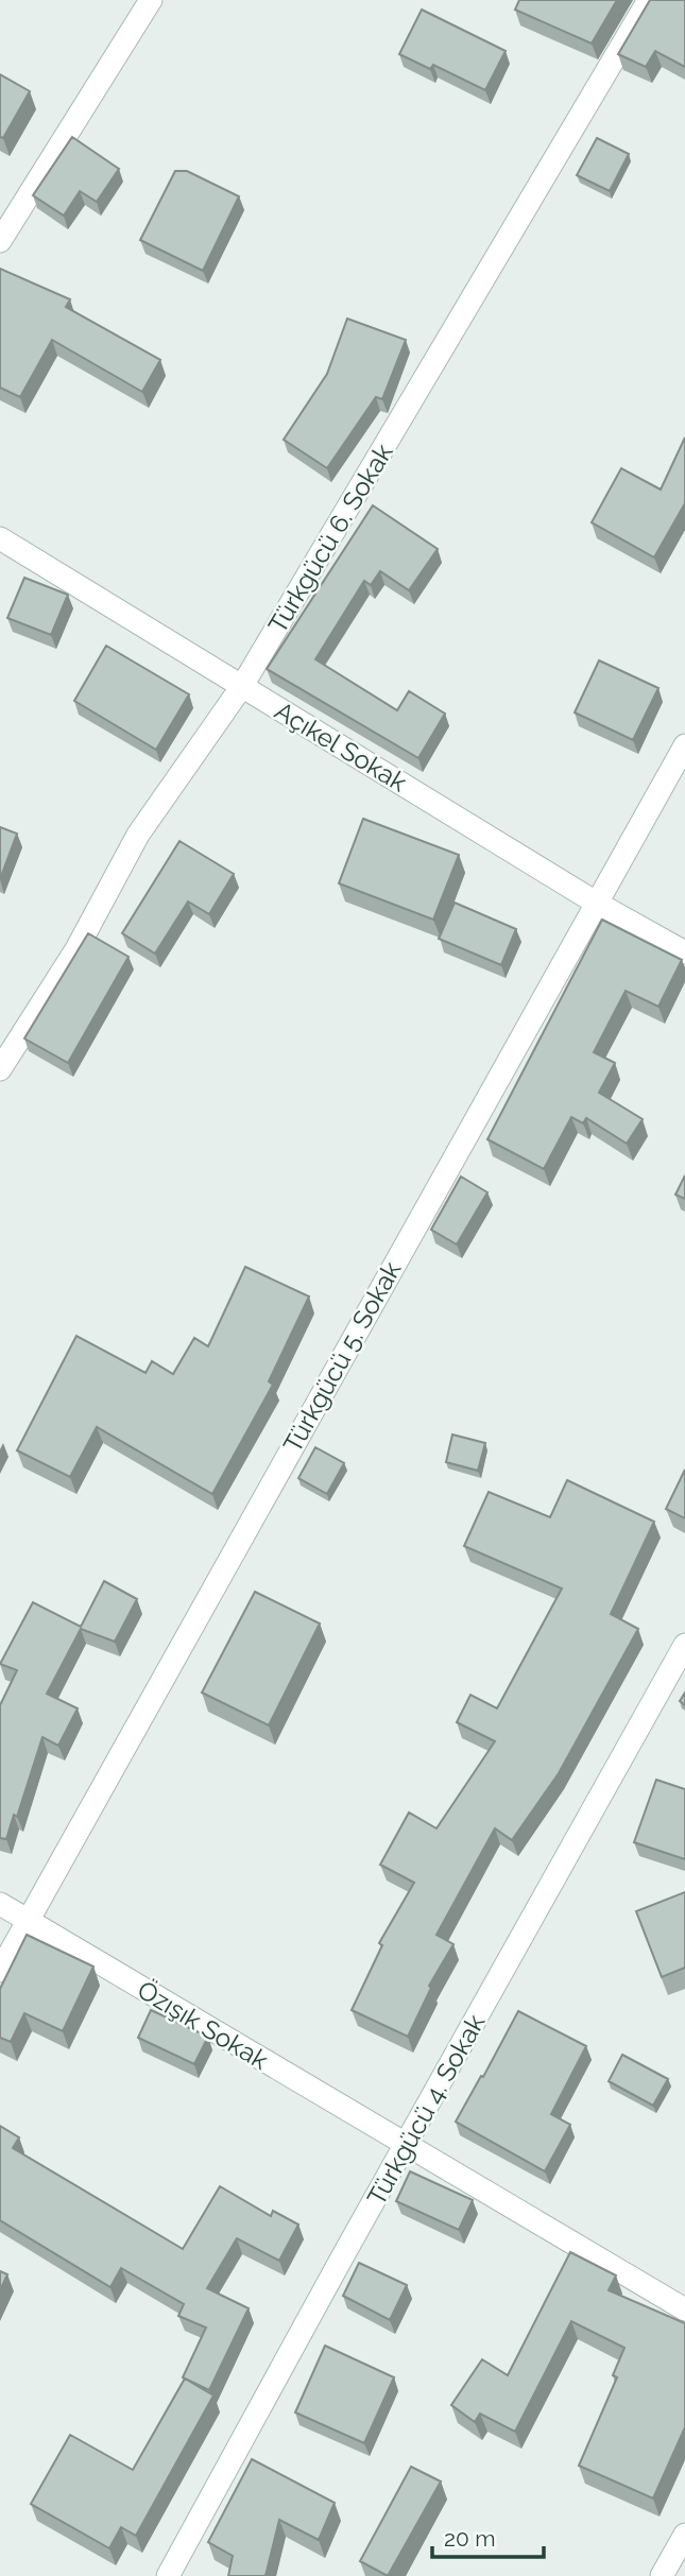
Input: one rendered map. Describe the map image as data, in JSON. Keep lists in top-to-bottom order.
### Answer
{
  "streets": {
    "street": [
      "Türkgücü 6. Sokak",
      "Açıkel Sokak",
      "Türkgücü 5. Sokak",
      "Özışık Sokak",
      "Türkgücü 4. Sokak"
    ]
  },
  "crossings": [
    ["Türkgücü 6. Sokak", "Açıkel Sokak"],
    ["Açıkel Sokak", "Türkgücü 5. Sokak"],
    ["Türkgücü 5. Sokak", "Özışık Sokak"],
    ["Özışık Sokak", "Türkgücü 4. Sokak"]
  ],
  "scale_bar": "20 m"
}
